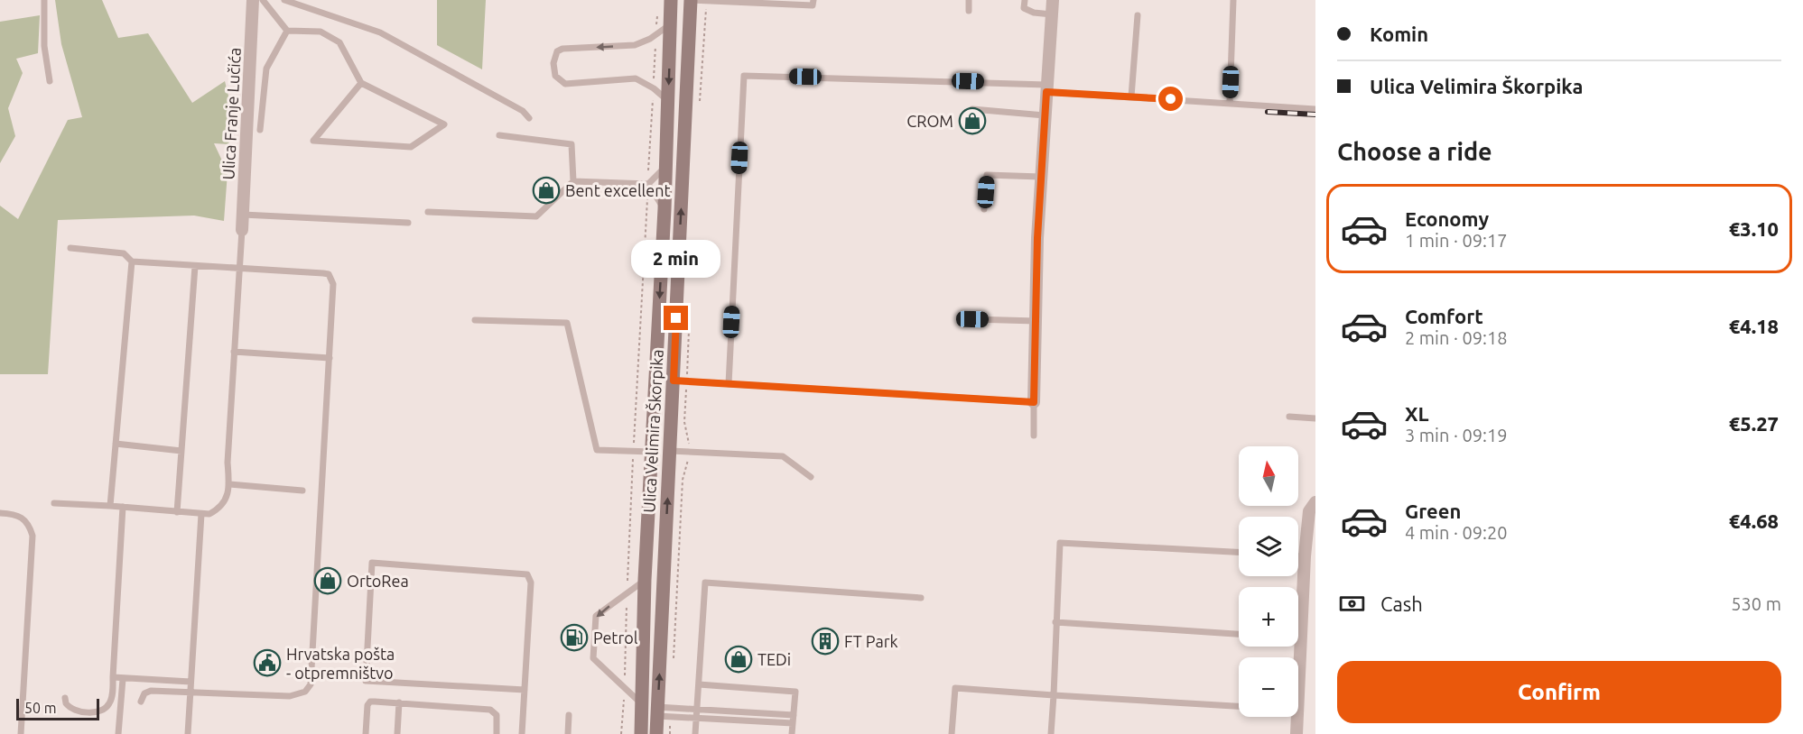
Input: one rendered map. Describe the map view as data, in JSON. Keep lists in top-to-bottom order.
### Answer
{
  "streets": {
    "main road": ["Ulica Velimira Škorpika"],
    "street": ["Ulica Franje Lučića"]
  },
  "places": {
    "shop": [
      "CROM",
      "Bent excellent",
      "OrtoRea",
      "TEDi"
    ],
    "fuel station": ["Petrol"],
    "building": ["FT Park"],
    "public building": ["Hrvatska pošta - otpremništvo"]
  },
  "scale_bar": "50 m",
  "north": "top",
  "page": {
    "banner": ["Komin", "Ulica Velimira Škorpika"],
    "heading": "Choose a ride",
    "list": [
      {
        "name": "Economy",
        "note": "1 min · 09:17",
        "value": "€3.10"
      },
      {
        "name": "Comfort",
        "note": "2 min · 09:18",
        "value": "€4.18"
      },
      {
        "name": "XL",
        "note": "3 min · 09:19",
        "value": "€5.27"
      },
      {
        "name": "Green",
        "note": "4 min · 09:20",
        "value": "€4.68"
      }
    ],
    "bubble": "2 min",
    "map_buttons": ["+", "−"],
    "pay": ["Cash", "530 m"],
    "buttons": "Confirm",
    "scale": "50 m"
  }
}
